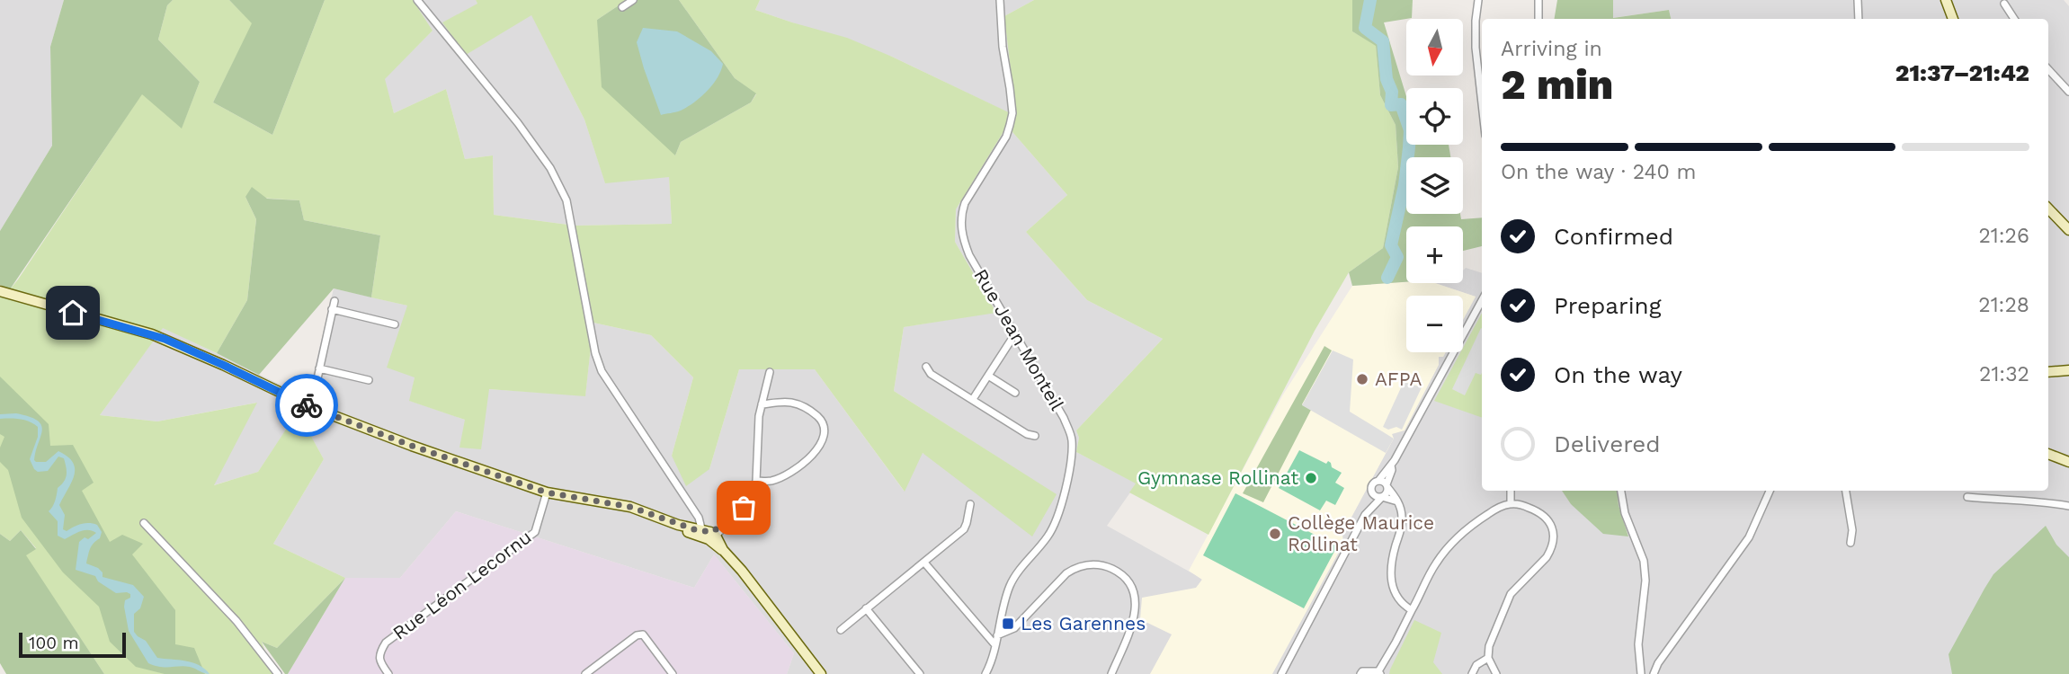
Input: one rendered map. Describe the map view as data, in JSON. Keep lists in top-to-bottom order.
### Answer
{
  "streets": {
    "street": ["Rue Jean Monteil", "Rue Léon Lecornu"]
  },
  "places": {
    "other": ["AFPA", "Gymnase Rollinat", "Collège Maurice Rollinat"],
    "transit": ["Les Garennes"]
  },
  "scale_bar": "100 m",
  "north": "bottom",
  "page": {
    "map_buttons": ["+", "−"],
    "heading": ["2 min", "Arriving in", "21:37–21:42"],
    "bar": "On the way · 240 m",
    "list": [
      ["Confirmed", "21:26"],
      ["Preparing", "21:28"],
      ["On the way", "21:32"],
      "Delivered"
    ],
    "scale": "100 m"
  }
}
